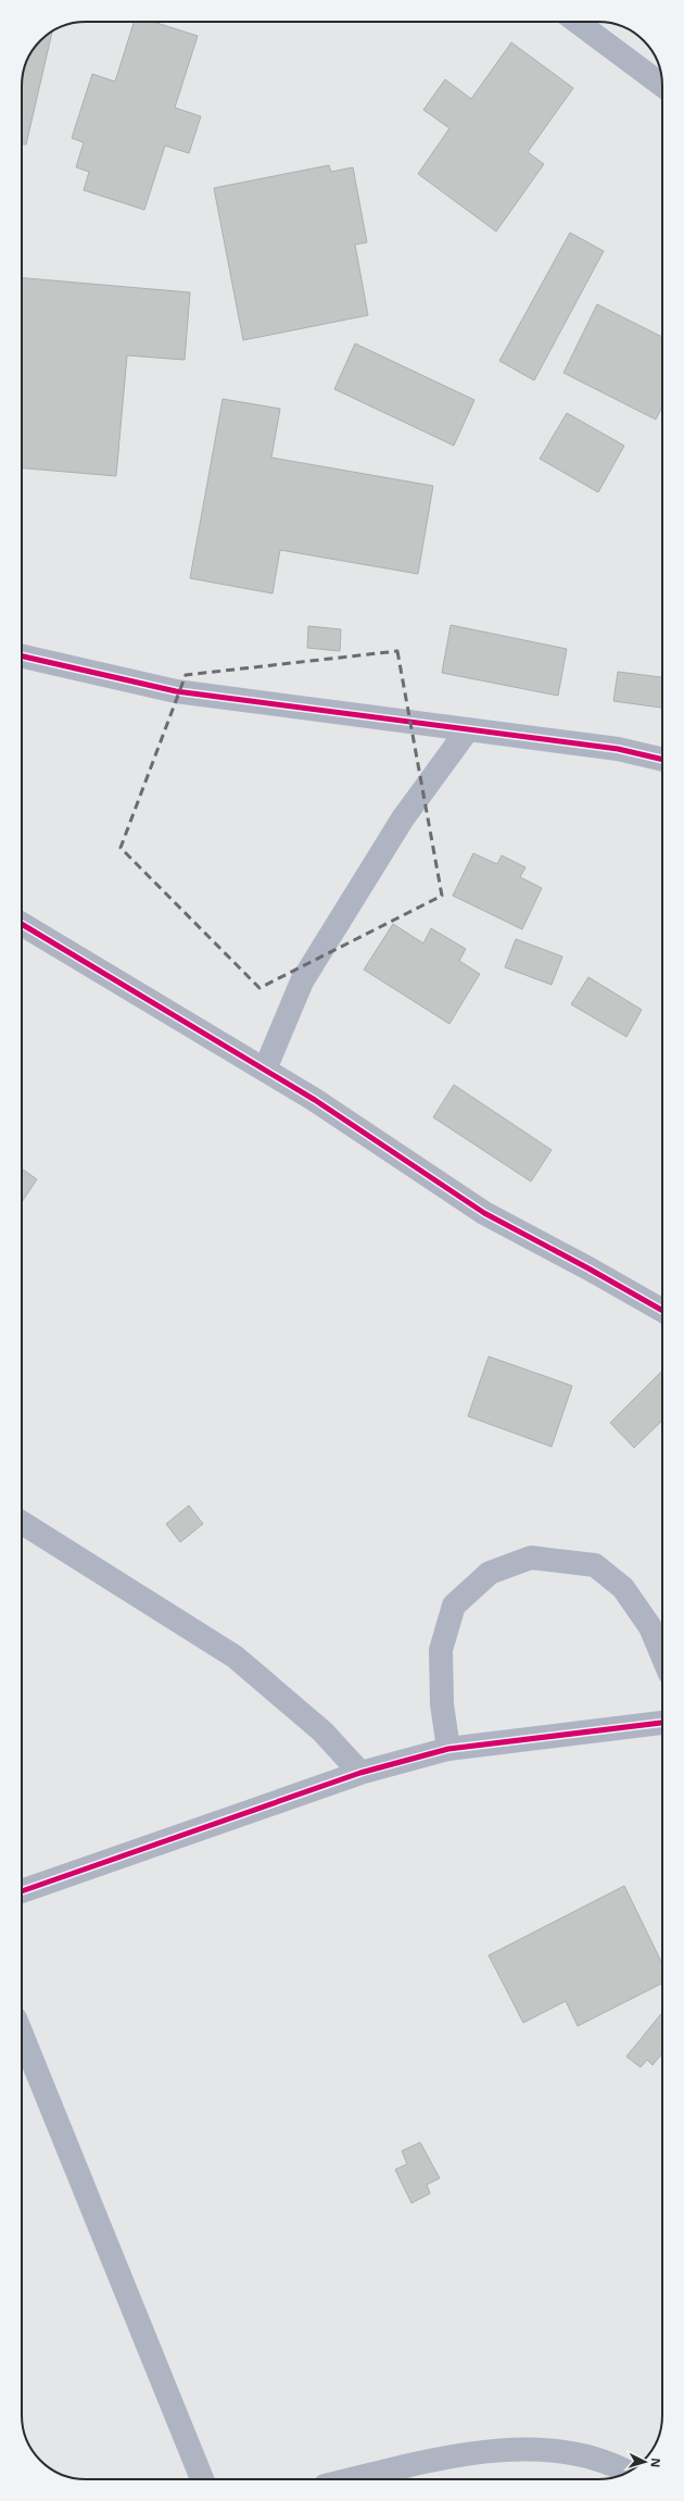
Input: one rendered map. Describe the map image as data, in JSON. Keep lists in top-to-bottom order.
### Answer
{
  "north": "right"
}
